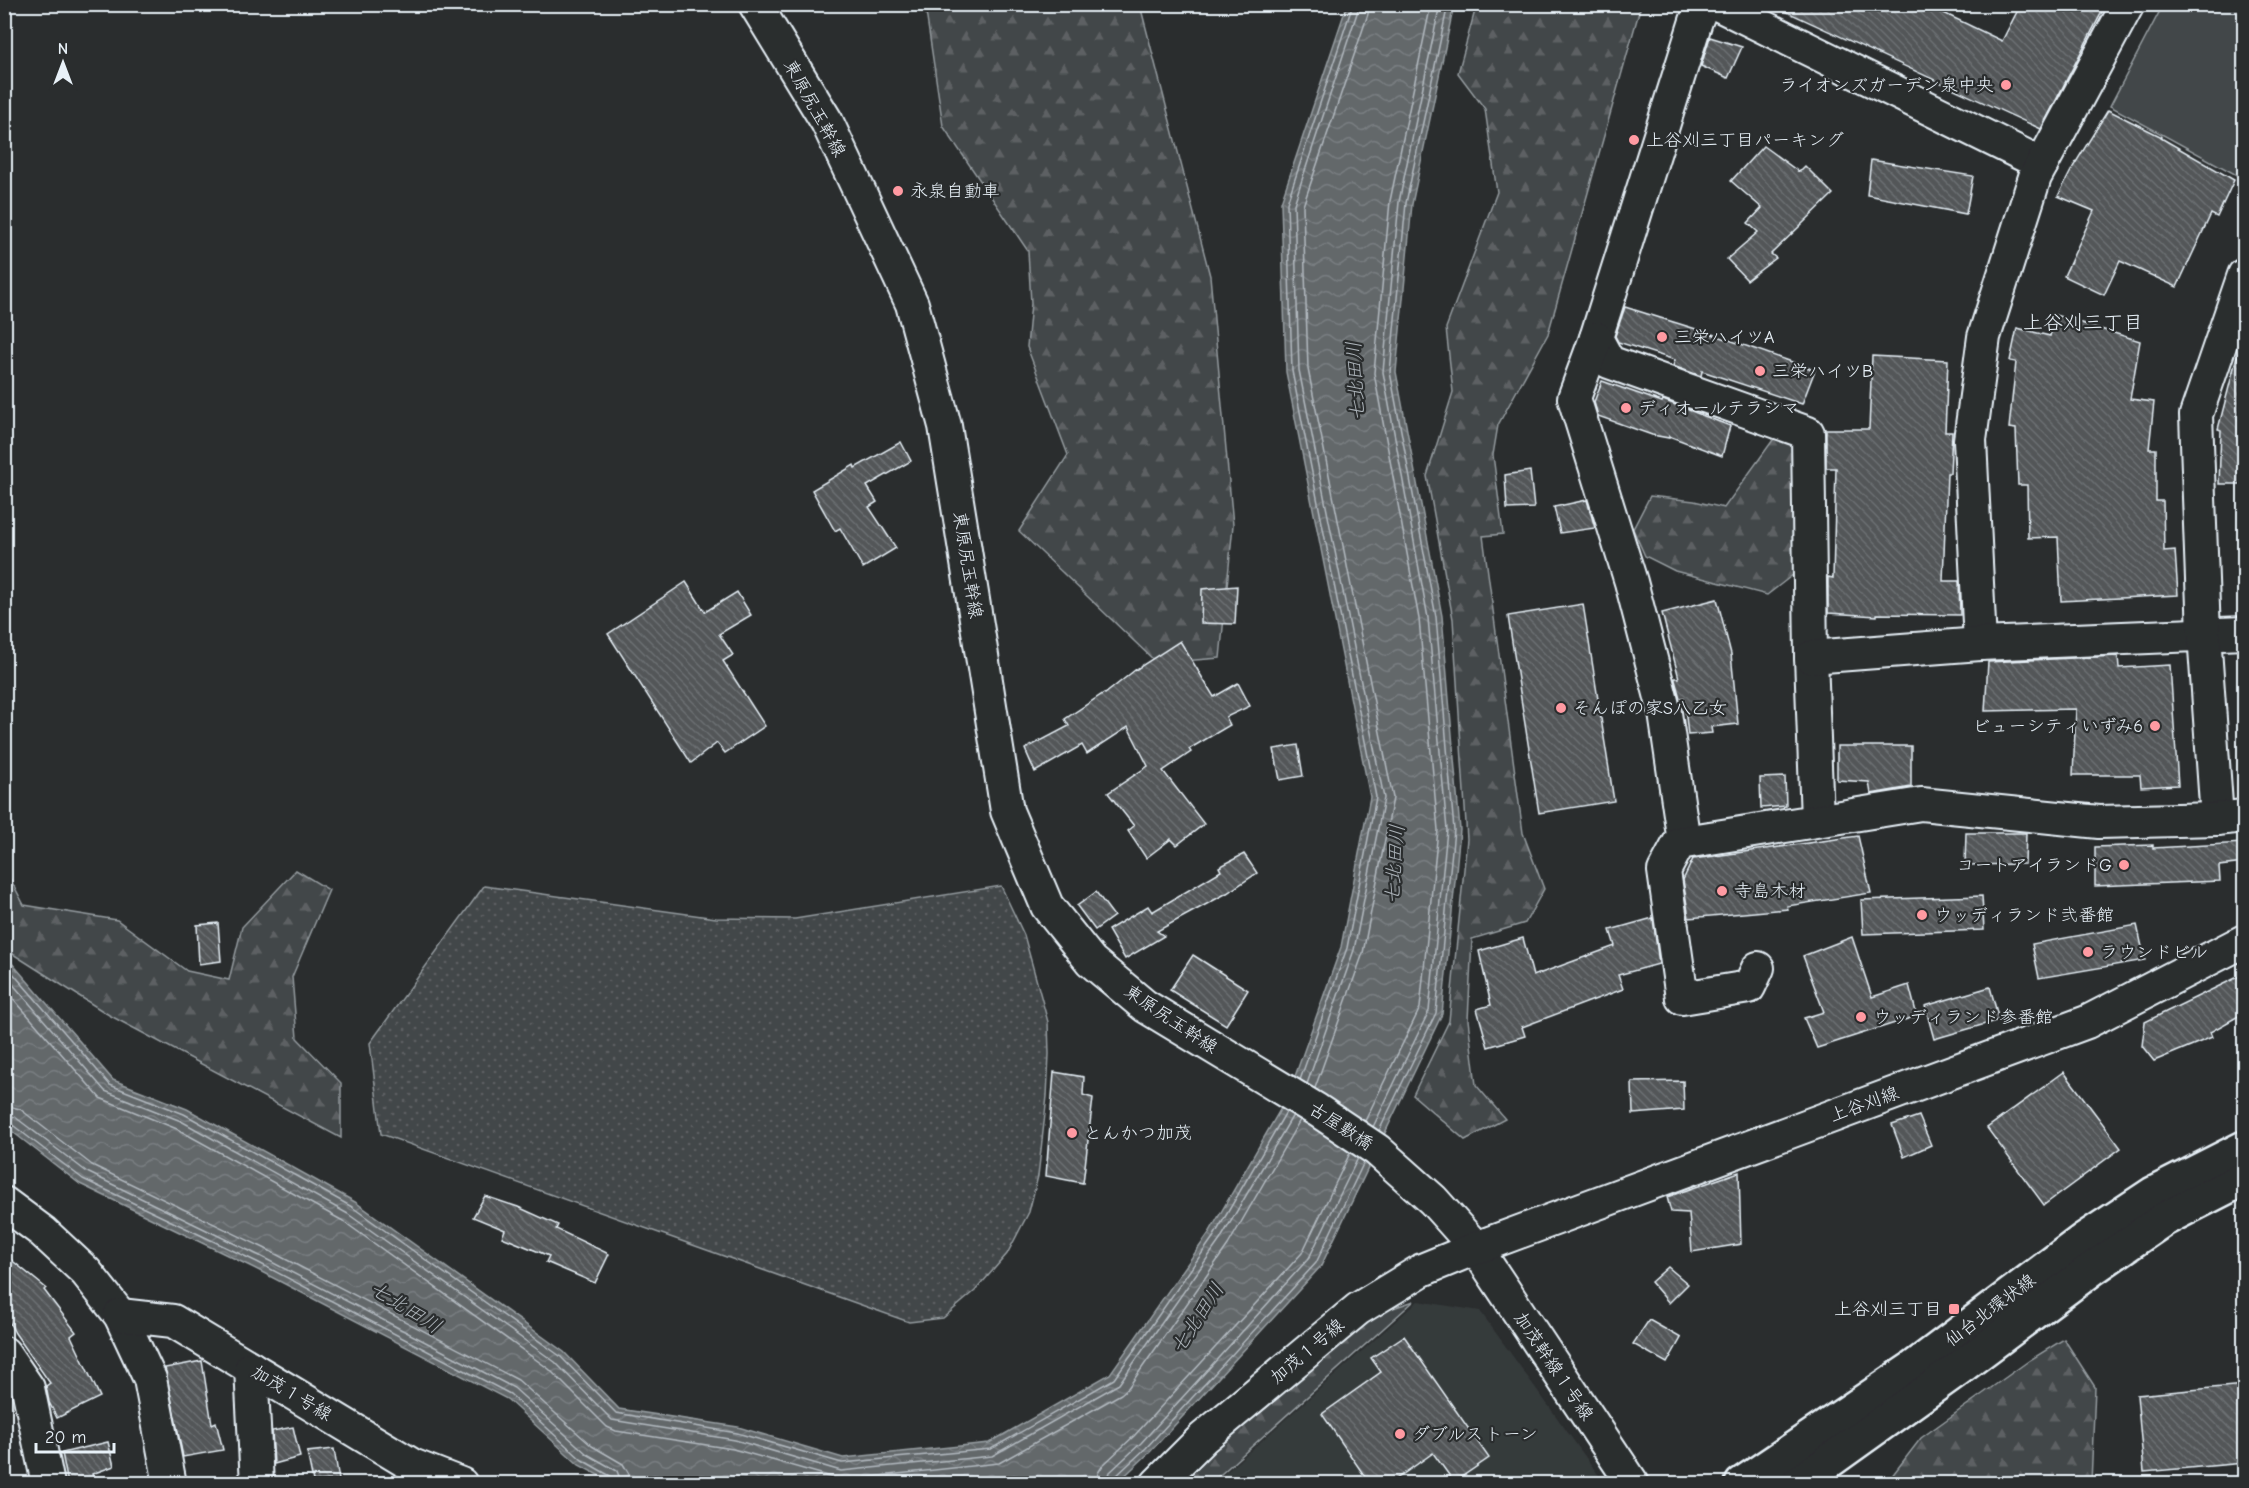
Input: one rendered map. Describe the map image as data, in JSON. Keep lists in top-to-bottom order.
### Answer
{
  "streets": {
    "main road": ["仙台北環状線"],
    "street": [
      "東原尻玉幹線",
      "上谷刈線",
      "古屋敷橋",
      "加茂１号線",
      "加茂幹線１号線"
    ]
  },
  "crossings": [
    ["東原尻玉幹線", "古屋敷橋"],
    ["上谷刈線", "古屋敷橋"],
    ["上谷刈線", "加茂１号線"],
    ["上谷刈線", "加茂幹線１号線"],
    ["古屋敷橋", "加茂１号線"],
    ["古屋敷橋", "加茂幹線１号線"],
    ["加茂１号線", "加茂幹線１号線"]
  ],
  "districts": ["上谷刈三丁目"],
  "water": ["七北田川"],
  "places": {
    "other": [
      "ライオンズガーデン泉中央",
      "上谷刈三丁目パーキング",
      "永泉自動車",
      "三栄ハイツA",
      "三栄ハイツB",
      "ディオールテラシマ",
      "そんぽの家S八乙女",
      "ビューシティいずみ6",
      "コートアイランドG",
      "寺島木材",
      "ウッディランド弐番館",
      "ラウンドビル",
      "ウッディランド参番館",
      "とんかつ加茂",
      "ダブルストーン"
    ],
    "transit": ["上谷刈三丁目"]
  },
  "scale_bar": "20 m",
  "north": "top"
}
